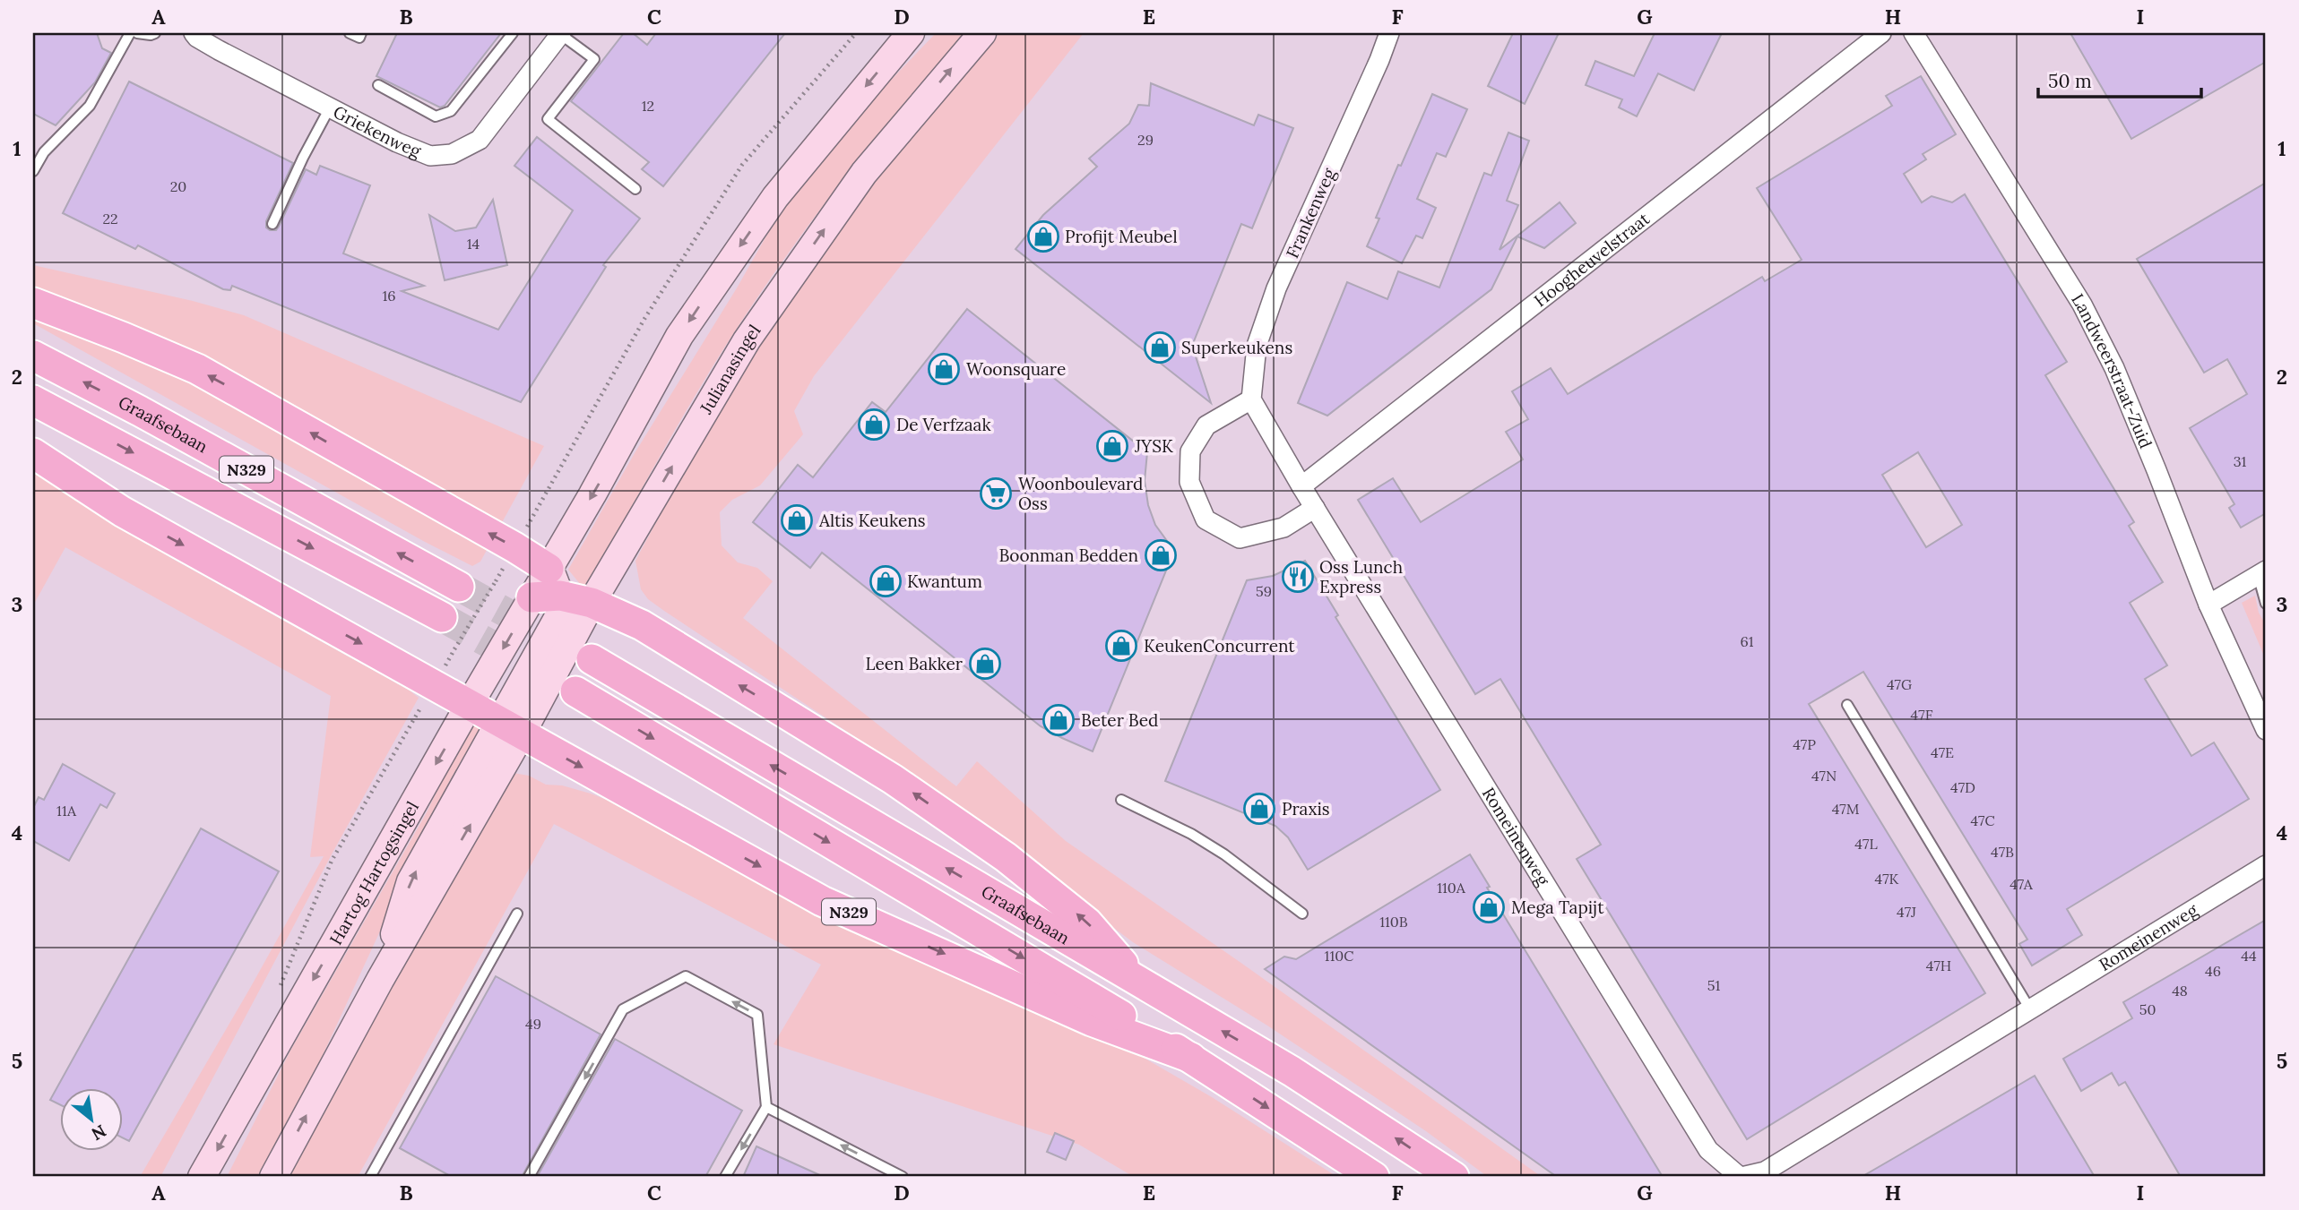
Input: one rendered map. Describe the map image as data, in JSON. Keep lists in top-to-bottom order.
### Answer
{
  "streets": {
    "main road": [
      "Julianasingel",
      "Graafsebaan",
      "N329",
      "Hartog Hartogsingel"
    ],
    "street": [
      "Griekenweg",
      "Frankenweg",
      "Hoogheuvelstraat",
      "Landweerstraat-Zuid",
      "Romeinenweg"
    ]
  },
  "crossings": [
    ["Hoogheuvelstraat", "Romeinenweg"],
    ["Julianasingel", "N329"],
    ["N329", "Hartog Hartogsingel"]
  ],
  "places": {
    "shop": [
      "Profijt Meubel",
      "Superkeukens",
      "Woonsquare",
      "De Verfzaak",
      "JYSK",
      "Altis Keukens",
      "Boonman Bedden",
      "Kwantum",
      "KeukenConcurrent",
      "Leen Bakker",
      "Beter Bed",
      "Praxis",
      "Mega Tapijt"
    ],
    "supermarket": ["Woonboulevard Oss"],
    "restaurant": ["Oss Lunch Express"]
  },
  "house_numbers": [
    "12",
    "29",
    "20",
    "22",
    "14",
    "16",
    "31",
    "59",
    "61",
    "47G",
    "47F",
    "47P",
    "47E",
    "47N",
    "47D",
    "47M",
    "11A",
    "47C",
    "47L",
    "47B",
    "47K",
    "47A",
    "110A",
    "47J",
    "110B",
    "110C",
    "44",
    "47H",
    "46",
    "51",
    "48",
    "50",
    "49"
  ],
  "scale_bar": "50 m",
  "north": "bottom right",
  "grid": {
    "columns": [
      "A",
      "B",
      "C",
      "D",
      "E",
      "F",
      "G",
      "H",
      "I"
    ],
    "rows": [
      "1",
      "2",
      "3",
      "4",
      "5"
    ]
  }
}
